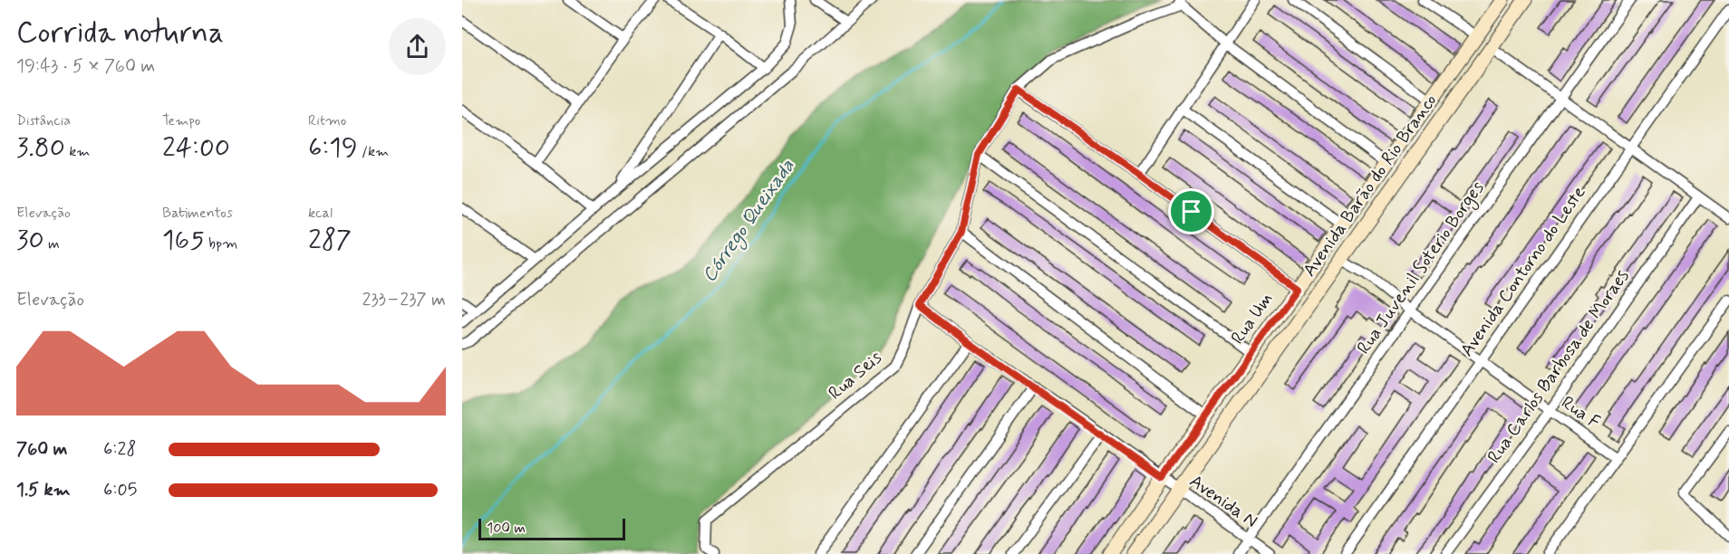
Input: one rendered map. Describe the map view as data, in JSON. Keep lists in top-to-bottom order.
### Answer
{
  "streets": {
    "street": [
      "Avenida Barão do Rio Branco",
      "Rua Juvenil Soterio Borges",
      "Avenida Contorno do Leste",
      "Rua Um",
      "Rua Carlos Barbosa de Moraes",
      "Rua Seis",
      "Rua F",
      "Avenida N"
    ]
  },
  "crossings": [
    ["Avenida Barão do Rio Branco", "Rua F"],
    ["Avenida Barão do Rio Branco", "Avenida N"],
    ["Rua Juvenil Soterio Borges", "Rua F"],
    ["Rua Juvenil Soterio Borges", "Avenida N"],
    ["Avenida Contorno do Leste", "Rua F"],
    ["Rua Um", "Avenida N"],
    ["Rua Carlos Barbosa de Moraes", "Rua F"],
    ["Rua Seis", "Avenida N"]
  ],
  "water": ["Córrego Queixada"],
  "scale_bar": "100 m",
  "page": {
    "heading": ["Corrida noturna", "19:43 · 5 × 760 m"],
    "stats": [
      ["Distância", "3.80 km"],
      ["Tempo", "24:00"],
      ["Ritmo", "6:19 /km"],
      ["Elevação", "30 m"],
      ["Batimentos", "165 bpm"],
      ["kcal", "287"]
    ],
    "chart": ["Elevação", "233–237 m"],
    "list": [
      {
        "name": "760 m",
        "note": "6:28"
      },
      {
        "name": "1.5 km",
        "note": "6:05"
      }
    ],
    "scale": "100 m"
  }
}
